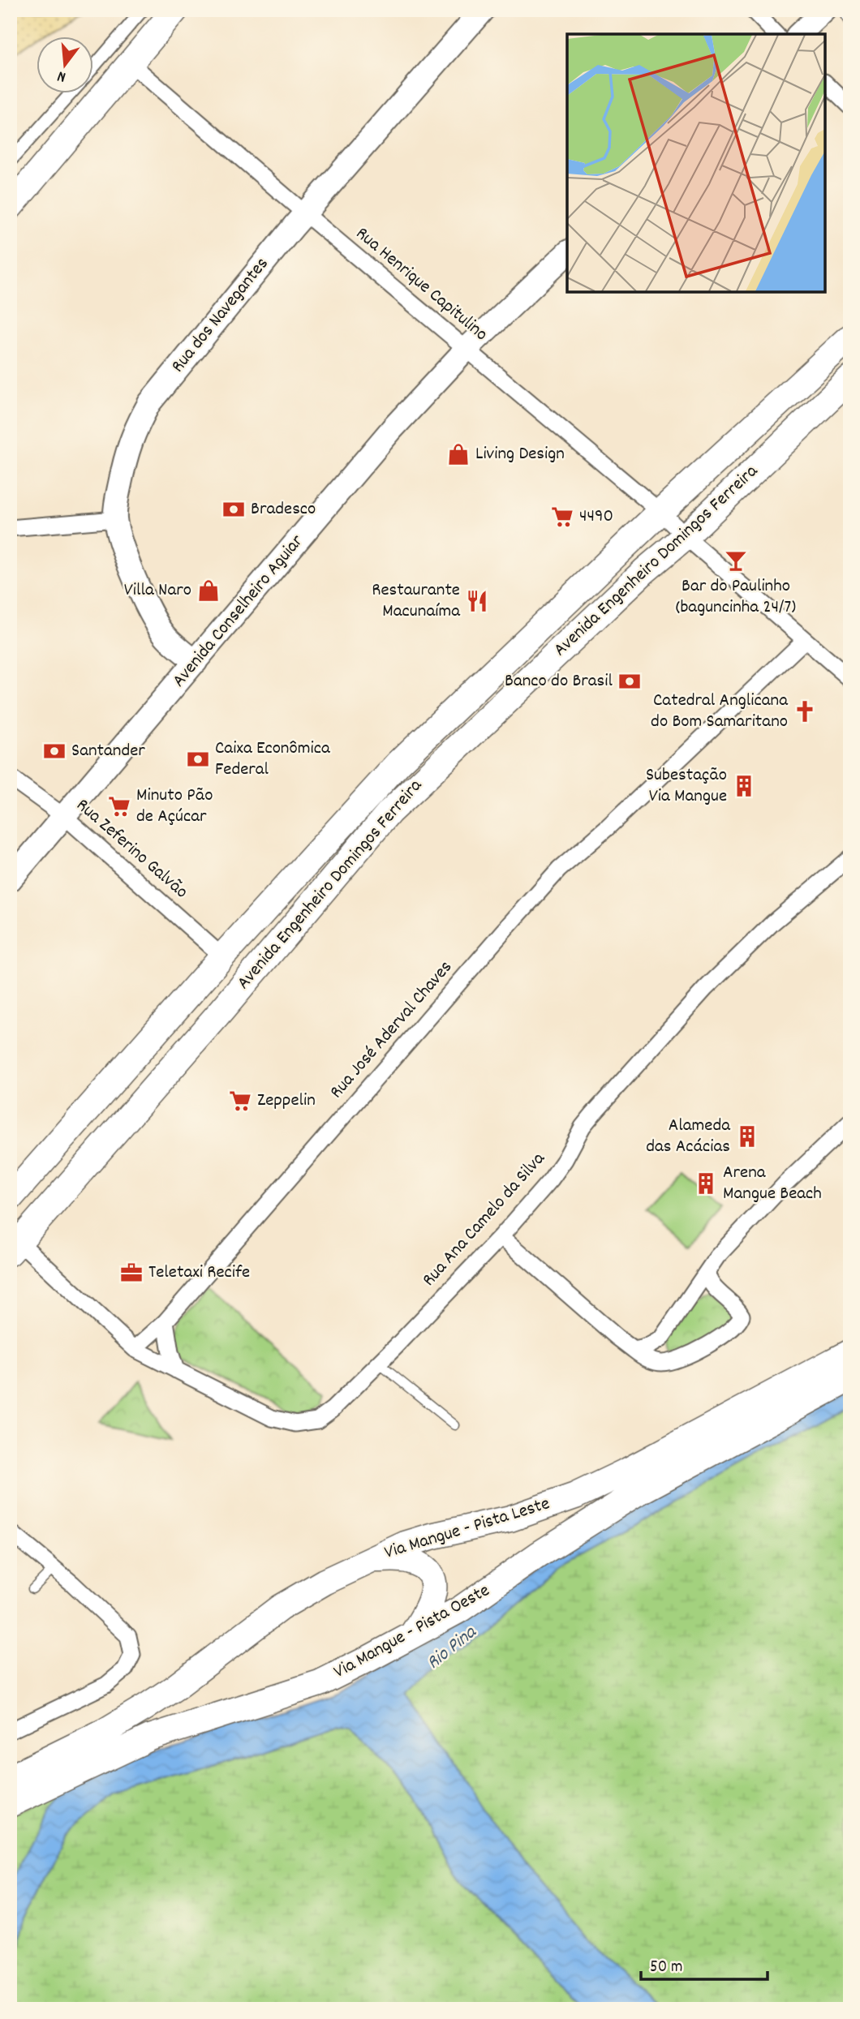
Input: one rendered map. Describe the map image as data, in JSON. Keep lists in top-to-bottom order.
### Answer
{
  "streets": {
    "main road": [
      "Rua dos Navegantes",
      "Avenida Engenheiro Domingos Ferreira",
      "Avenida Conselheiro Aguiar",
      "Via Mangue - Pista Leste",
      "Via Mangue - Pista Oeste"
    ],
    "street": [
      "Rua Henrique Capitulino",
      "Rua Zeferino Galvão",
      "Rua José Aderval Chaves",
      "Rua Ana Camelo da Silva"
    ]
  },
  "crossings": [
    ["Rua Henrique Capitulino", "Rua dos Navegantes"],
    ["Rua Henrique Capitulino", "Avenida Engenheiro Domingos Ferreira"],
    ["Rua Henrique Capitulino", "Avenida Conselheiro Aguiar"],
    ["Rua Henrique Capitulino", "Rua José Aderval Chaves"],
    ["Rua dos Navegantes", "Avenida Conselheiro Aguiar"],
    ["Avenida Engenheiro Domingos Ferreira", "Rua Zeferino Galvão"],
    ["Avenida Conselheiro Aguiar", "Rua Zeferino Galvão"],
    ["Rua José Aderval Chaves", "Rua Ana Camelo da Silva"]
  ],
  "water": ["Rio Pina"],
  "places": {
    "shop": ["Living Design", "Villa Naro"],
    "bank": [
      "Bradesco",
      "Banco do Brasil",
      "Santander",
      "Caixa Econômica Federal"
    ],
    "supermarket": ["4490", "Minuto Pão de Açúcar", "Zeppelin"],
    "bar": ["Bar do Paulinho (baguncinha 24/7)"],
    "restaurant": ["Restaurante Macunaíma"],
    "church": ["Catedral Anglicana do Bom Samaritano"],
    "building": ["Subestação Via Mangue", "Alameda das Acácias", "Arena Mangue Beach"],
    "office": ["Teletaxi Recife"]
  },
  "scale_bar": "50 m",
  "north": "bottom"
}
